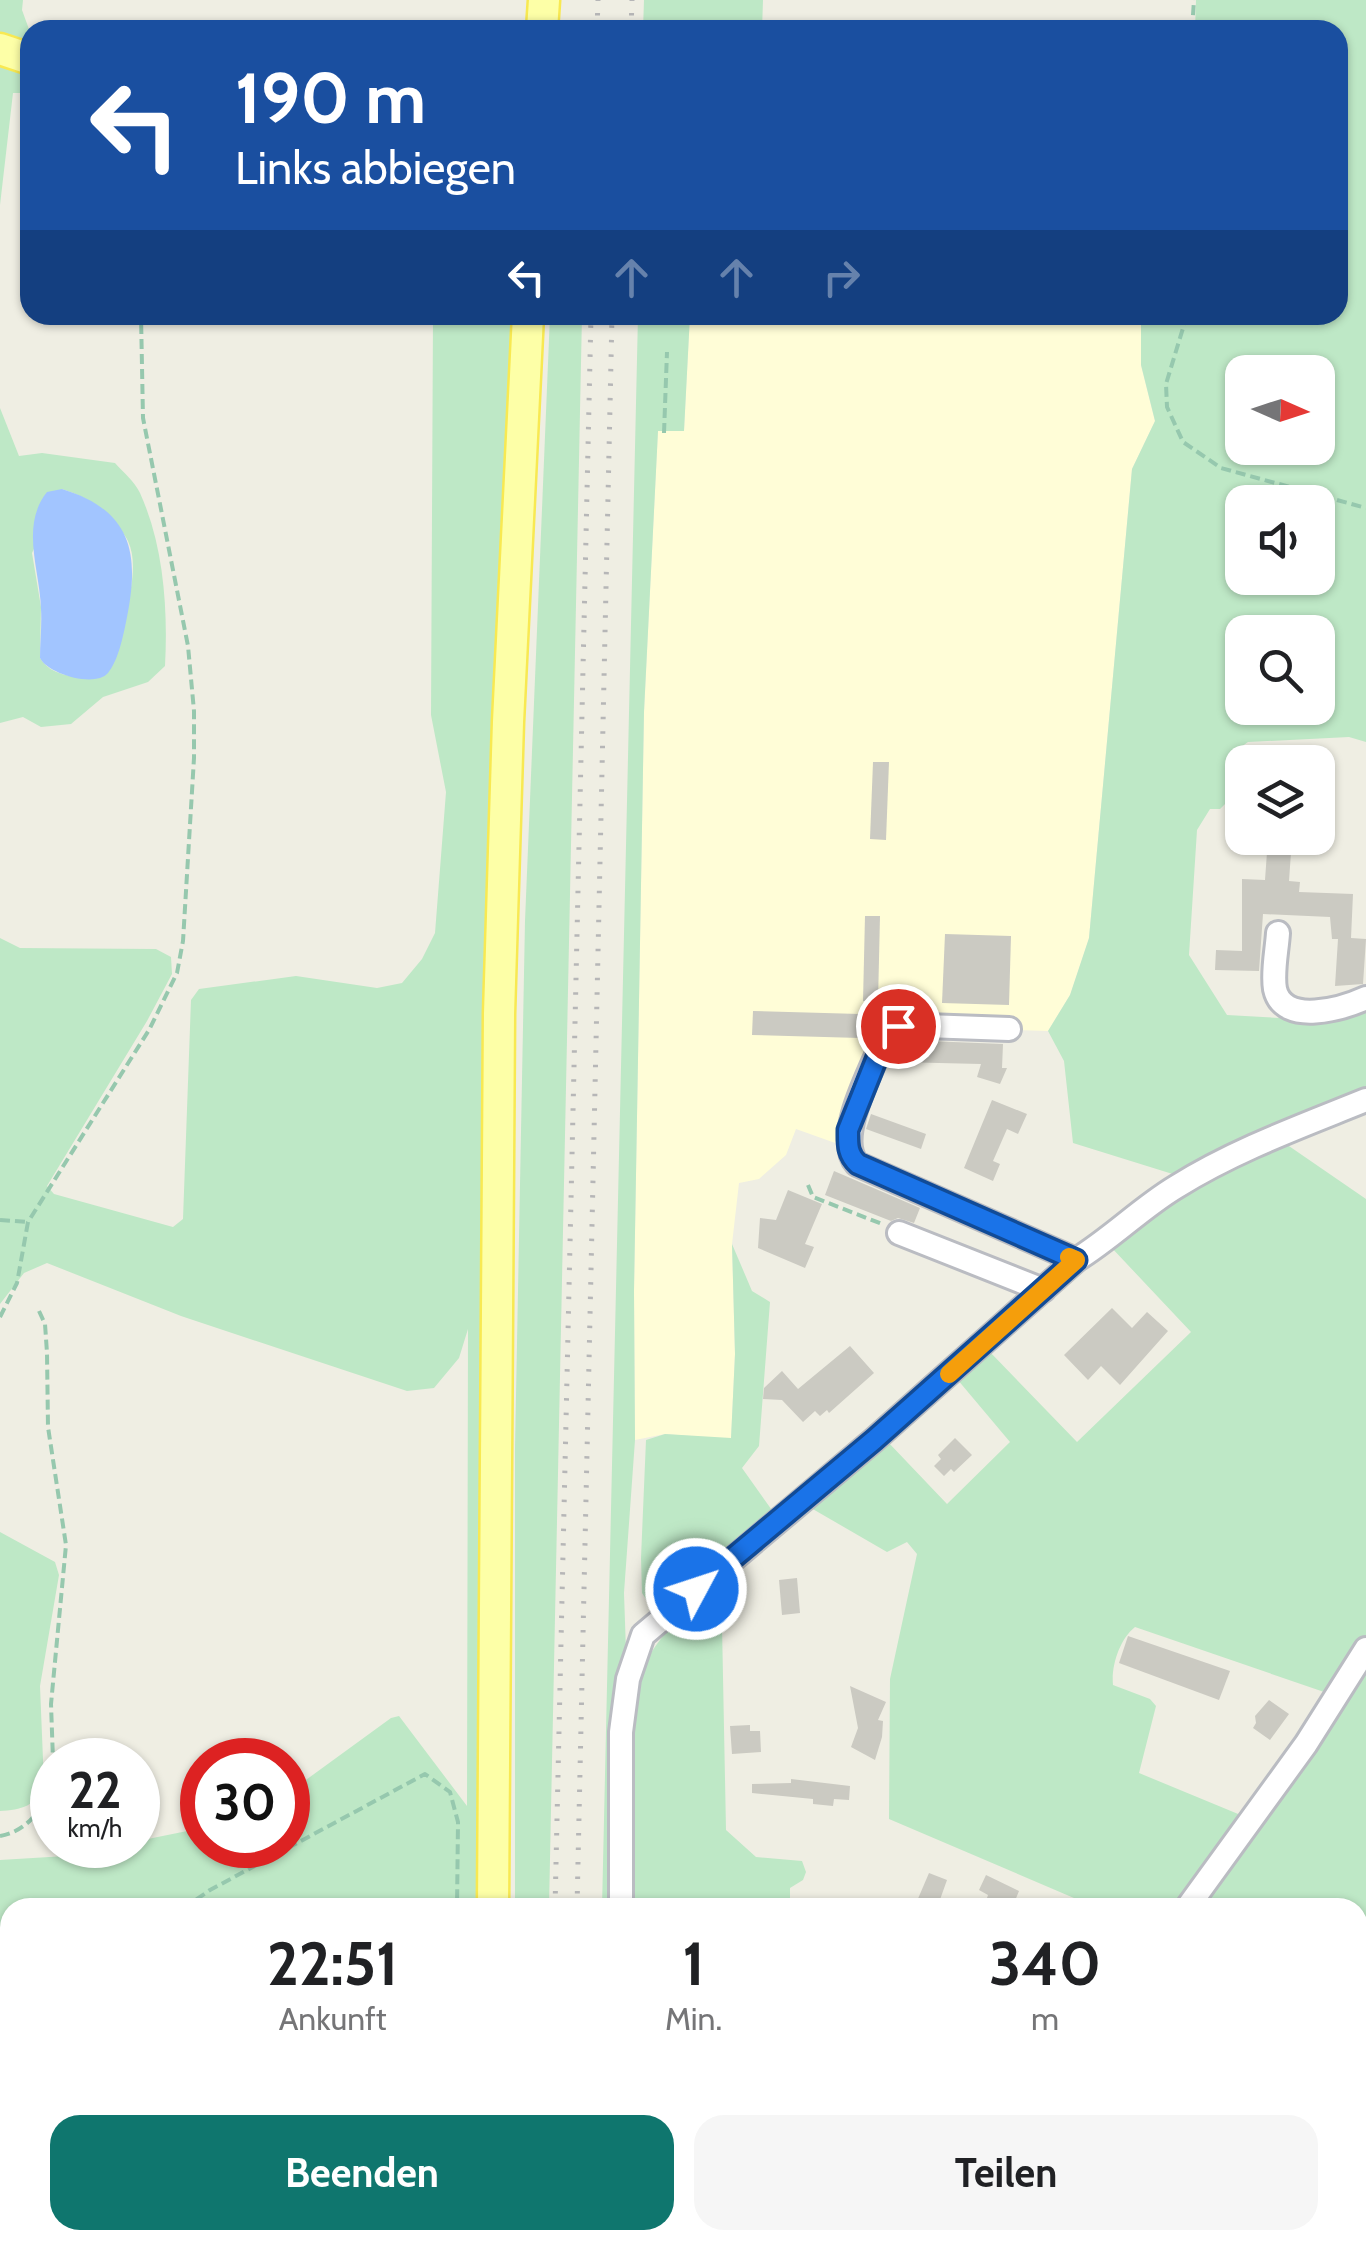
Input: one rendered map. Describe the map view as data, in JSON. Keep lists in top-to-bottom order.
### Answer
{
  "north": "right",
  "page": {
    "turn": ["190 m", "Links abbiegen"],
    "speed": "22 km/h",
    "limit": "30",
    "eta": [
      "22:51",
      "Ankunft",
      "1",
      "Min.",
      "340",
      "m"
    ],
    "buttons": ["Beenden", "Teilen"]
  }
}
